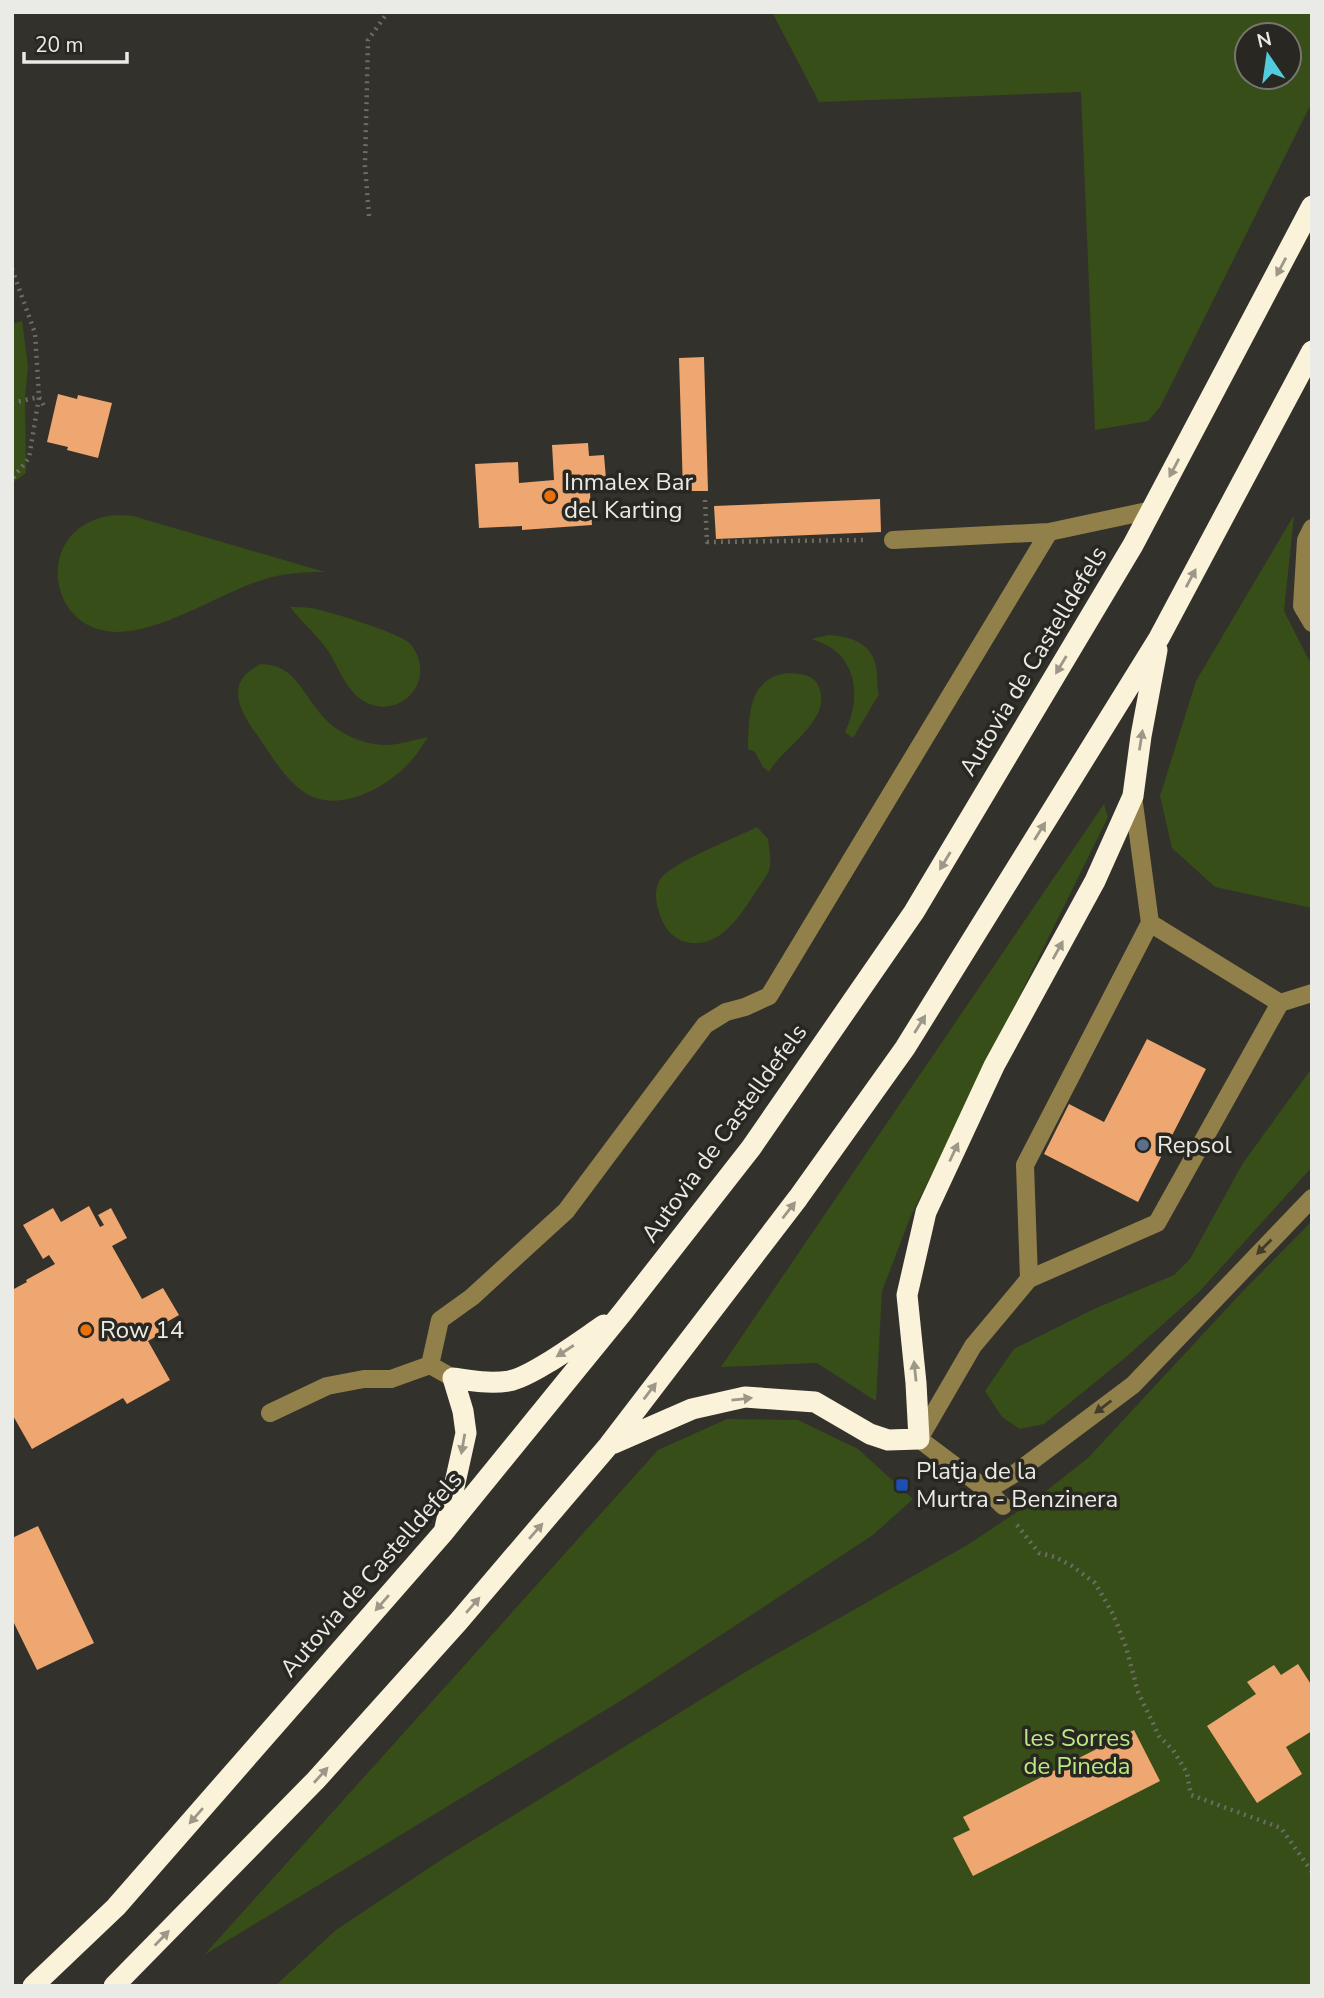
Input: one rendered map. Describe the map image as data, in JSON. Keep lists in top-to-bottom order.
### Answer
{
  "streets": {
    "highway": ["Autovia de Castelldefels"]
  },
  "parks": ["les Sorres de Pineda"],
  "places": {
    "other": ["Inmalex Bar del Karting", "Repsol", "Row 14"],
    "transit": ["Platja de la Murtra - Benzinera"]
  },
  "scale_bar": "20 m",
  "north": "top"
}
